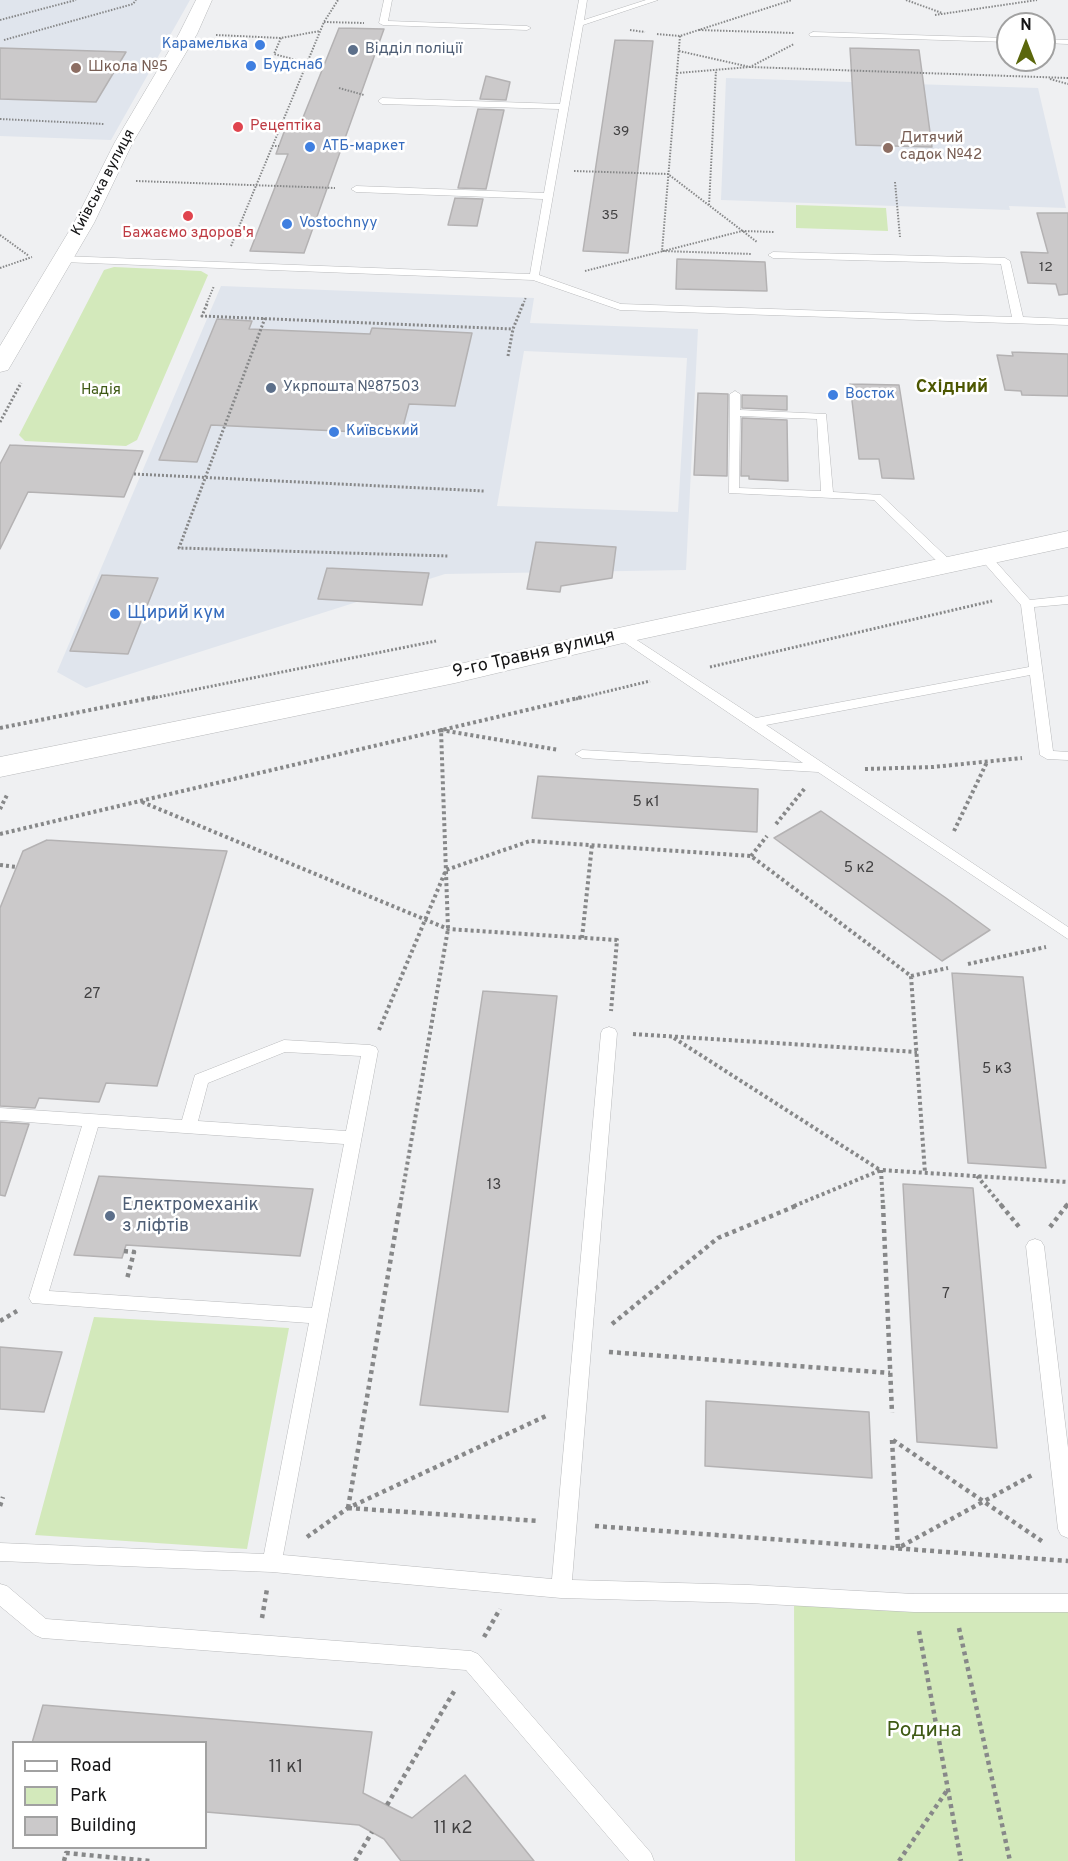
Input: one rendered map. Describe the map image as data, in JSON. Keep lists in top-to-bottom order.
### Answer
{
  "streets": {
    "street": ["Київська вулиця", "9-го Травня вулиця"]
  },
  "districts": ["Східний"],
  "parks": ["Надія", "Родина"],
  "places": [
    "Карамелька",
    "Відділ поліції",
    "Будснаб",
    "Школа №5",
    "Рецептіка",
    "АТБ-маркет",
    "Дитячий садок №42",
    "Бажаємо здоров'я",
    "Vostochnyy",
    "Укрпошта №87503",
    "Восток",
    "Київський",
    "Щирий кум",
    "Електромеханік з ліфтів"
  ],
  "house_numbers": [
    "39",
    "35",
    "12",
    "5 к1",
    "5 к2",
    "27",
    "5 к3",
    "13",
    "7",
    "11 к1",
    "11 к2"
  ],
  "legend": ["Road", "Park", "Building"],
  "north": "top"
}
